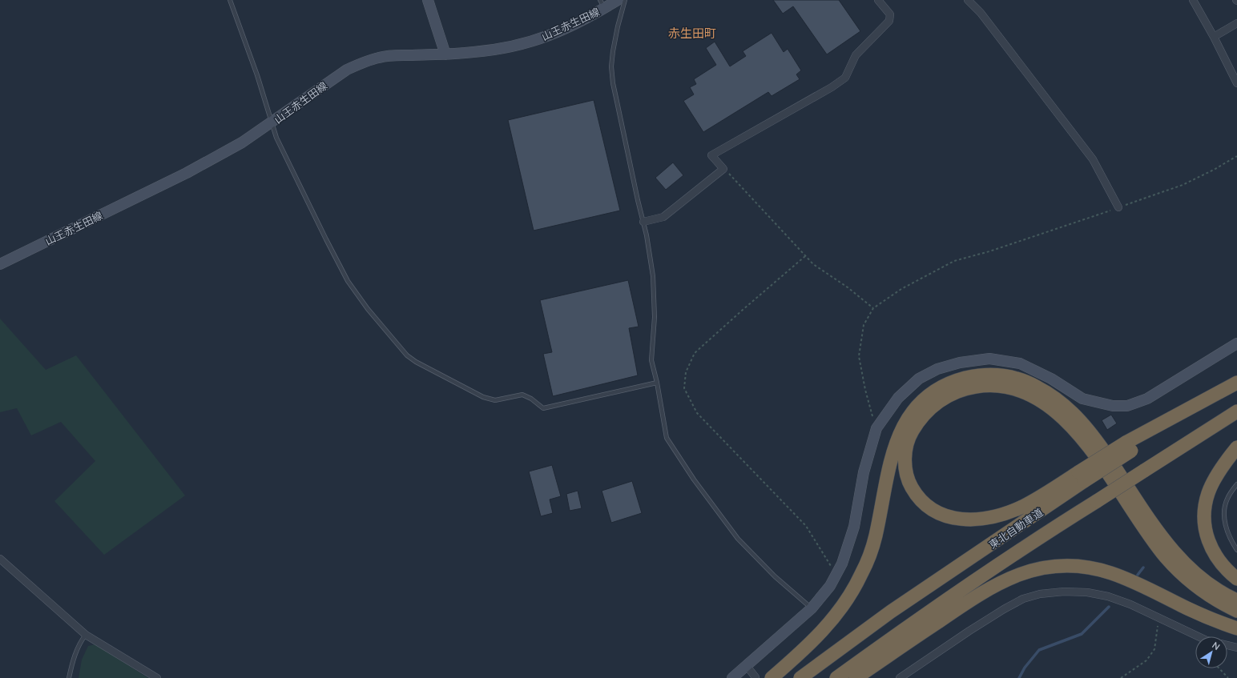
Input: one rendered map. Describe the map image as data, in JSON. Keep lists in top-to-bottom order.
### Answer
{
  "streets": {
    "highway": ["東北自動車道"],
    "street": ["山王赤生田線"]
  },
  "districts": ["赤生田町"],
  "north": "top right"
}
